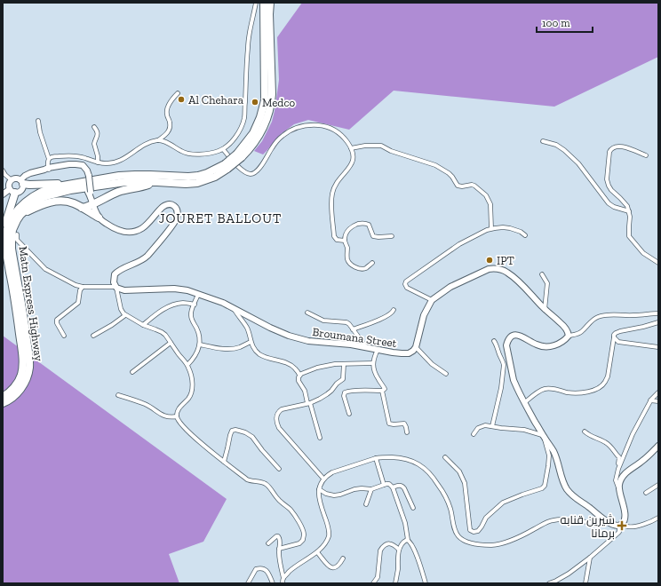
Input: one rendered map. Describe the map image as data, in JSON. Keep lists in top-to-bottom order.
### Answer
{
  "streets": {
    "highway": ["Matn Express Highway"],
    "street": ["Broumana Street"]
  },
  "districts": ["JOURET BALLOUT"],
  "places": {
    "other": ["Al Chehara", "Medco", "IPT"],
    "health": ["شيرين قنابه برمانا"]
  },
  "scale_bar": "100 m"
}
